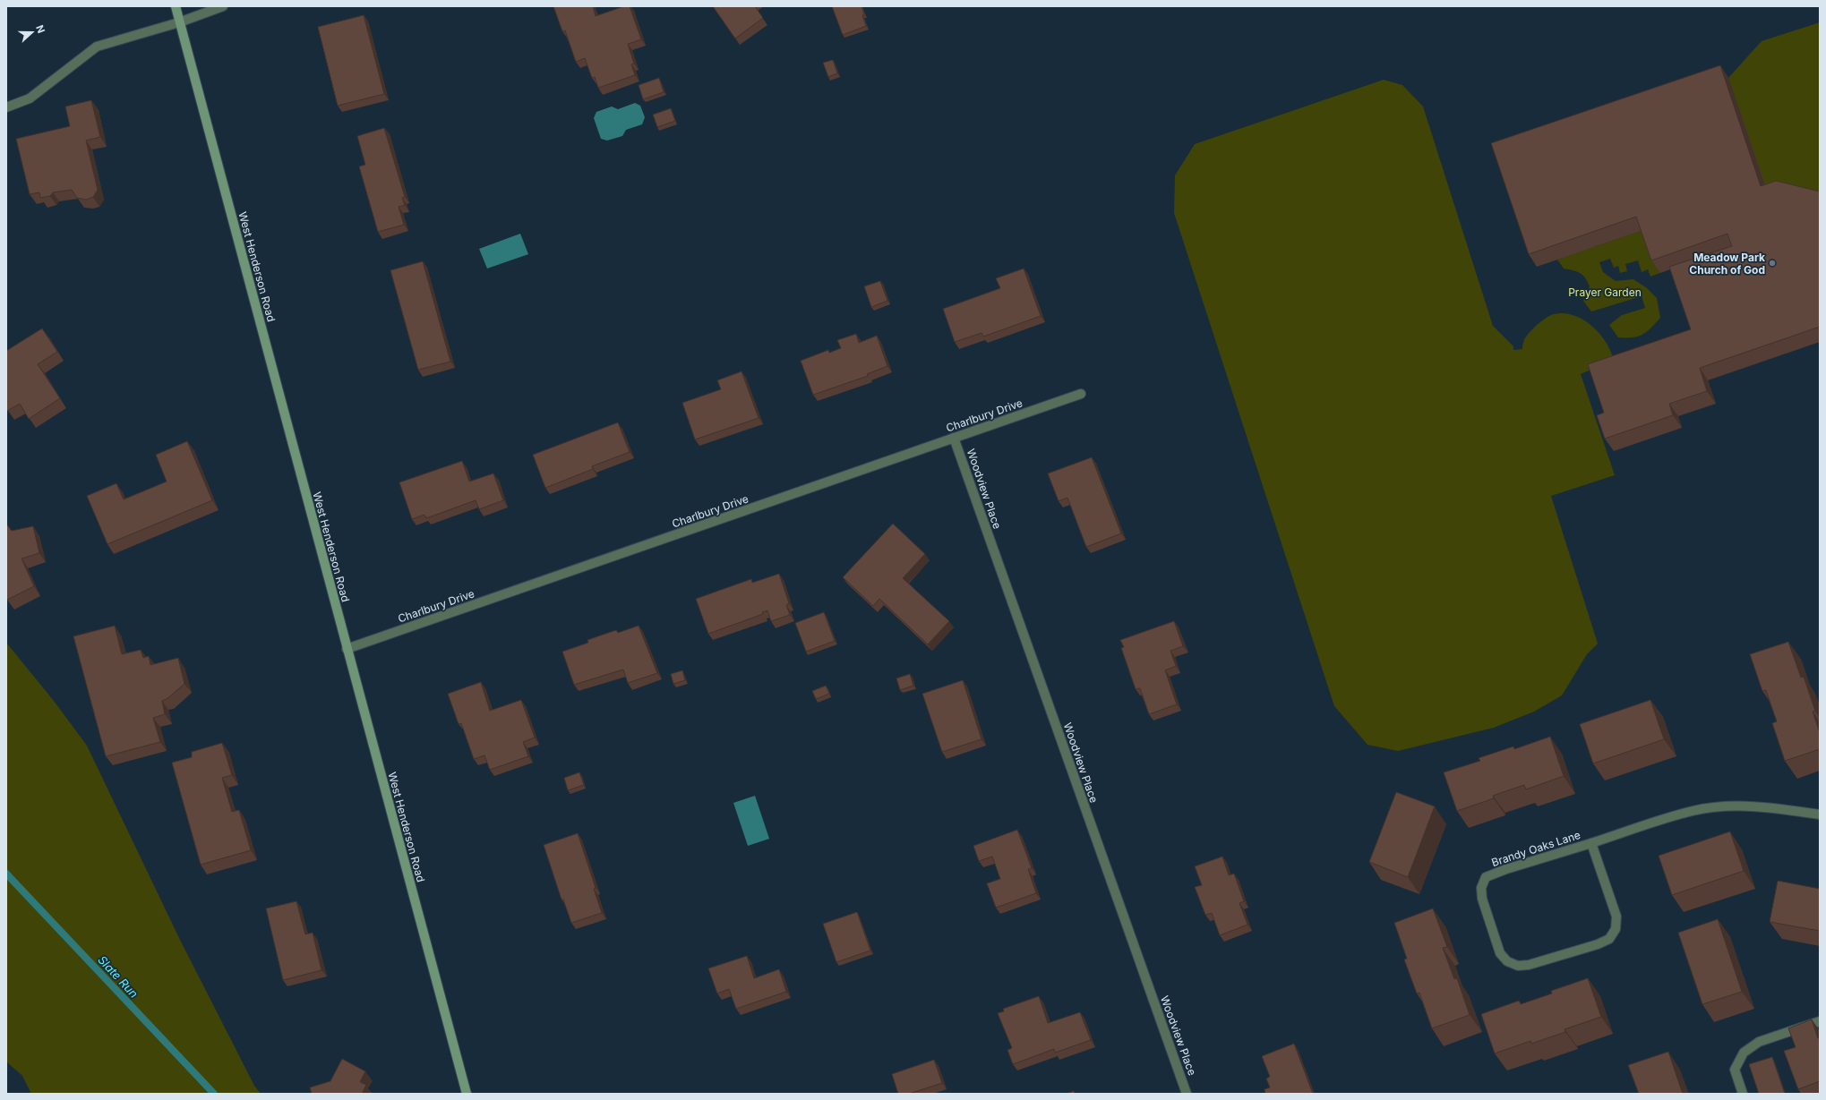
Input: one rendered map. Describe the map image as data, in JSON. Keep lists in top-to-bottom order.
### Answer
{
  "streets": {
    "main road": ["West Henderson Road"],
    "street": ["Charlbury Drive", "Woodview Place", "Brandy Oaks Lane"]
  },
  "crossings": [
    ["West Henderson Road", "Charlbury Drive"],
    ["Charlbury Drive", "Woodview Place"]
  ],
  "water": ["Slate Run"],
  "parks": ["Prayer Garden"],
  "places": ["Meadow Park Church of God"],
  "north": "right"
}
